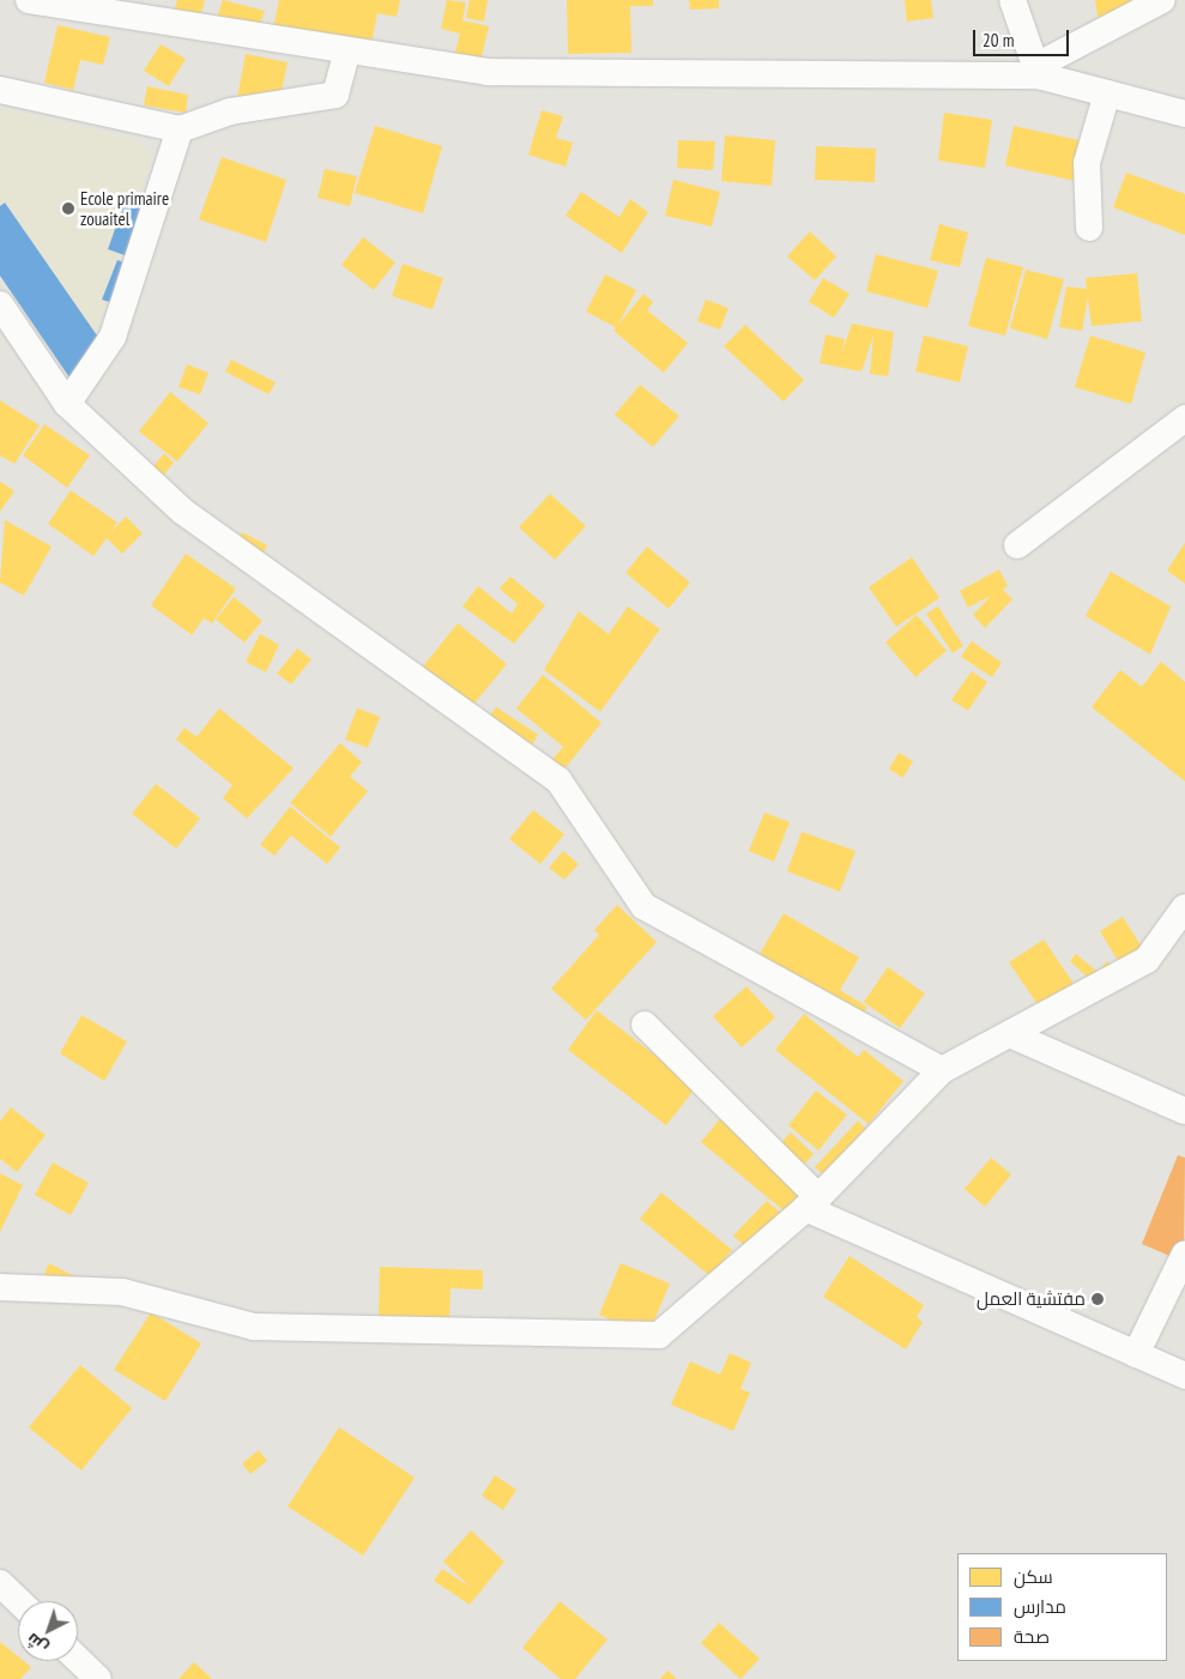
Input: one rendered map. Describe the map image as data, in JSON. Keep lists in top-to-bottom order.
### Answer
{
  "places": ["Ecole primaire zouaitel", "مفتشية العمل"],
  "legend": ["سكن", "مدارس", "صحة"],
  "scale_bar": "20 m",
  "north": "bottom left"
}
